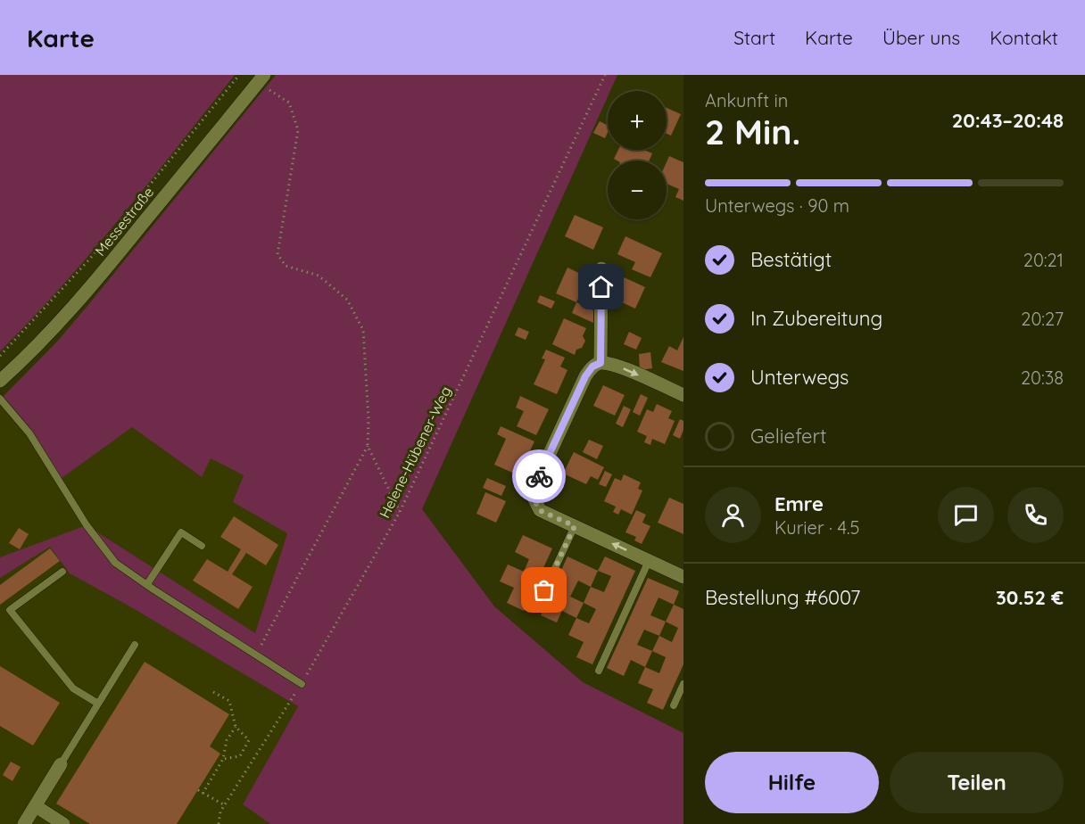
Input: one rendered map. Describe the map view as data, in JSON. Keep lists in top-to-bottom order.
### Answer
{
  "streets": {
    "street": ["Messestraße"],
    "path": ["Helene-Hübener-Weg"]
  },
  "page": {
    "header": "Karte",
    "nav": [
      "Start",
      "Karte",
      "Über uns",
      "Kontakt"
    ],
    "heading": ["2 Min.", "Ankunft in", "20:43–20:48"],
    "panel": [
      "Emre",
      "Kurier · 4.5",
      "Bestellung #6007",
      "30.52 €"
    ],
    "map_buttons": ["+", "−"],
    "bar": "Unterwegs · 90 m",
    "list": [
      ["Bestätigt", "20:21"],
      ["In Zubereitung", "20:27"],
      ["Unterwegs", "20:38"],
      "Geliefert"
    ],
    "buttons": ["Hilfe", "Teilen"]
  }
}
